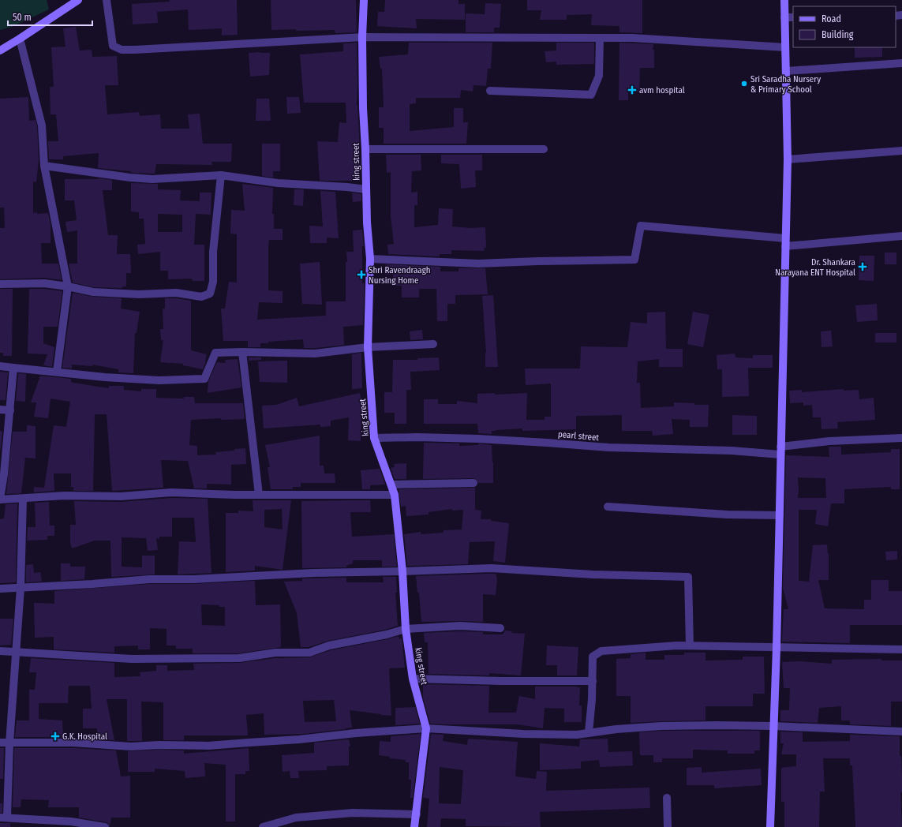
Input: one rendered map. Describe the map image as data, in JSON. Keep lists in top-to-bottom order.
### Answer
{
  "streets": {
    "street": ["king street", "pearl street"]
  },
  "crossings": [
    ["king street", "pearl street"]
  ],
  "places": {
    "other": ["Sri Saradha Nursery & Primary School"],
    "health": [
      "avm hospital",
      "Dr. Shankara Narayana ENT Hospital",
      "Shri Ravendraagh Nursing Home",
      "G.K. Hospital"
    ]
  },
  "legend": ["Road", "Building"],
  "scale_bar": "50 m"
}
